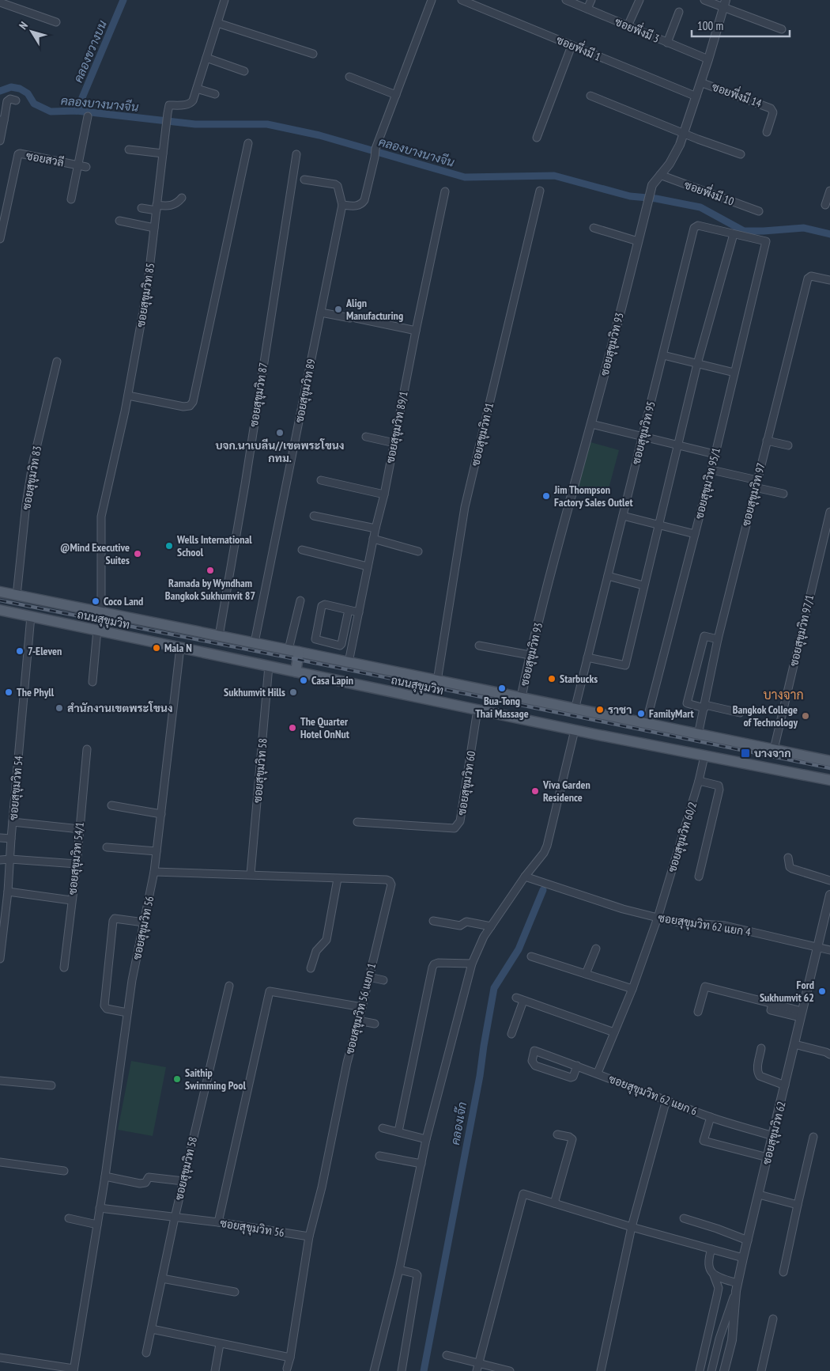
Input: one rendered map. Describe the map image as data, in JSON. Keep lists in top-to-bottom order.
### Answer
{
  "streets": {
    "main road": ["ถนนสุขุมวิท"],
    "street": [
      "ซอยพึ่งมี 3",
      "ซอยพึ่งมี 1",
      "ซอยพึ่งมี 14",
      "ซอยสวลี",
      "ซอยพึ่งมี 10",
      "ซอยสุขุมวิท 85",
      "ซอยสุขุมวิท 93",
      "ซอยสุขุมวิท 89",
      "ซอยสุขุมวิท 87",
      "ซอยสุขุมวิท 89/1",
      "ซอยสุขุมวิท 95",
      "ซอยสุขุมวิท 91",
      "ซอยสุขุมวิท 83",
      "ซอยสุขุมวิท 95/1",
      "ซอยสุขุมวิท 97",
      "ซอยสุขุมวิท 97/1",
      "ซอยสุขุมวิท 58",
      "ซอยสุขุมวิท 60",
      "ซอยสุขุมวิท 54",
      "ซอยสุขุมวิท 60/2",
      "ซอยสุขุมวิท 54/1",
      "ซอยสุขุมวิท 62 แยก 4",
      "ซอยสุขุมวิท 56",
      "ซอยสุขุมวิท 56 แยก 1",
      "ซอยสุขุมวิท 62 แยก 6",
      "ซอยสุขุมวิท 62"
    ]
  },
  "crossings": [
    ["ซอยพึ่งมี 3", "ซอยสุขุมวิท 93"],
    ["ซอยพึ่งมี 1", "ซอยสุขุมวิท 93"],
    ["ซอยพึ่งมี 14", "ซอยสุขุมวิท 93"],
    ["ซอยพึ่งมี 10", "ซอยสุขุมวิท 93"],
    ["ซอยสุขุมวิท 85", "ถนนสุขุมวิท"],
    ["ซอยสุขุมวิท 93", "ถนนสุขุมวิท"],
    ["ซอยสุขุมวิท 89", "ถนนสุขุมวิท"],
    ["ซอยสุขุมวิท 87", "ถนนสุขุมวิท"],
    ["ซอยสุขุมวิท 89/1", "ถนนสุขุมวิท"],
    ["ซอยสุขุมวิท 95", "ซอยสุขุมวิท 95/1"],
    ["ซอยสุขุมวิท 95", "ถนนสุขุมวิท"],
    ["ซอยสุขุมวิท 91", "ถนนสุขุมวิท"],
    ["ซอยสุขุมวิท 83", "ถนนสุขุมวิท"],
    ["ซอยสุขุมวิท 95/1", "ถนนสุขุมวิท"],
    ["ซอยสุขุมวิท 97", "ถนนสุขุมวิท"],
    ["ถนนสุขุมวิท", "ซอยสุขุมวิท 97/1"],
    ["ถนนสุขุมวิท", "ซอยสุขุมวิท 58"],
    ["ถนนสุขุมวิท", "ซอยสุขุมวิท 60"],
    ["ถนนสุขุมวิท", "ซอยสุขุมวิท 54"],
    ["ถนนสุขุมวิท", "ซอยสุขุมวิท 60/2"],
    ["ถนนสุขุมวิท", "ซอยสุขุมวิท 56"],
    ["ซอยสุขุมวิท 58", "ซอยสุขุมวิท 56"],
    ["ซอยสุขุมวิท 58", "ซอยสุขุมวิท 56 แยก 1"],
    ["ซอยสุขุมวิท 60/2", "ซอยสุขุมวิท 62 แยก 4"],
    ["ซอยสุขุมวิท 60/2", "ซอยสุขุมวิท 62 แยก 6"],
    ["ซอยสุขุมวิท 62 แยก 4", "ซอยสุขุมวิท 62"],
    ["ซอยสุขุมวิท 56", "ซอยสุขุมวิท 56 แยก 1"],
    ["ซอยสุขุมวิท 62 แยก 6", "ซอยสุขุมวิท 62"]
  ],
  "districts": ["บางจาก"],
  "water": ["คลองขวางบน", "คลองบางนางจีน", "คลองเจ๊ก"],
  "places": {
    "other": [
      "Align Manufacturing",
      "บจก.นาเบลีน//เขตพระโขนง กทม.",
      "Jim Thompson Factory Sales Outlet",
      "Wells International School",
      "@Mind Executive Suites",
      "Ramada by Wyndham Bangkok Sukhumvit 87",
      "Coco Land",
      "Mala N",
      "7-Eleven",
      "Starbucks",
      "Casa Lapin",
      "Bua-Tong Thai Massage",
      "The Phyll",
      "Sukhumvit Hills",
      "สำนักงานเขตพระโขนง",
      "ราชา",
      "FamilyMart",
      "Bangkok College of Technology",
      "The Quarter Hotel OnNut",
      "Viva Garden Residence",
      "Ford Sukhumvit 62",
      "Saithip Swimming Pool"
    ],
    "transit": ["บางจาก"]
  },
  "scale_bar": "100 m",
  "north": "top left"
}
